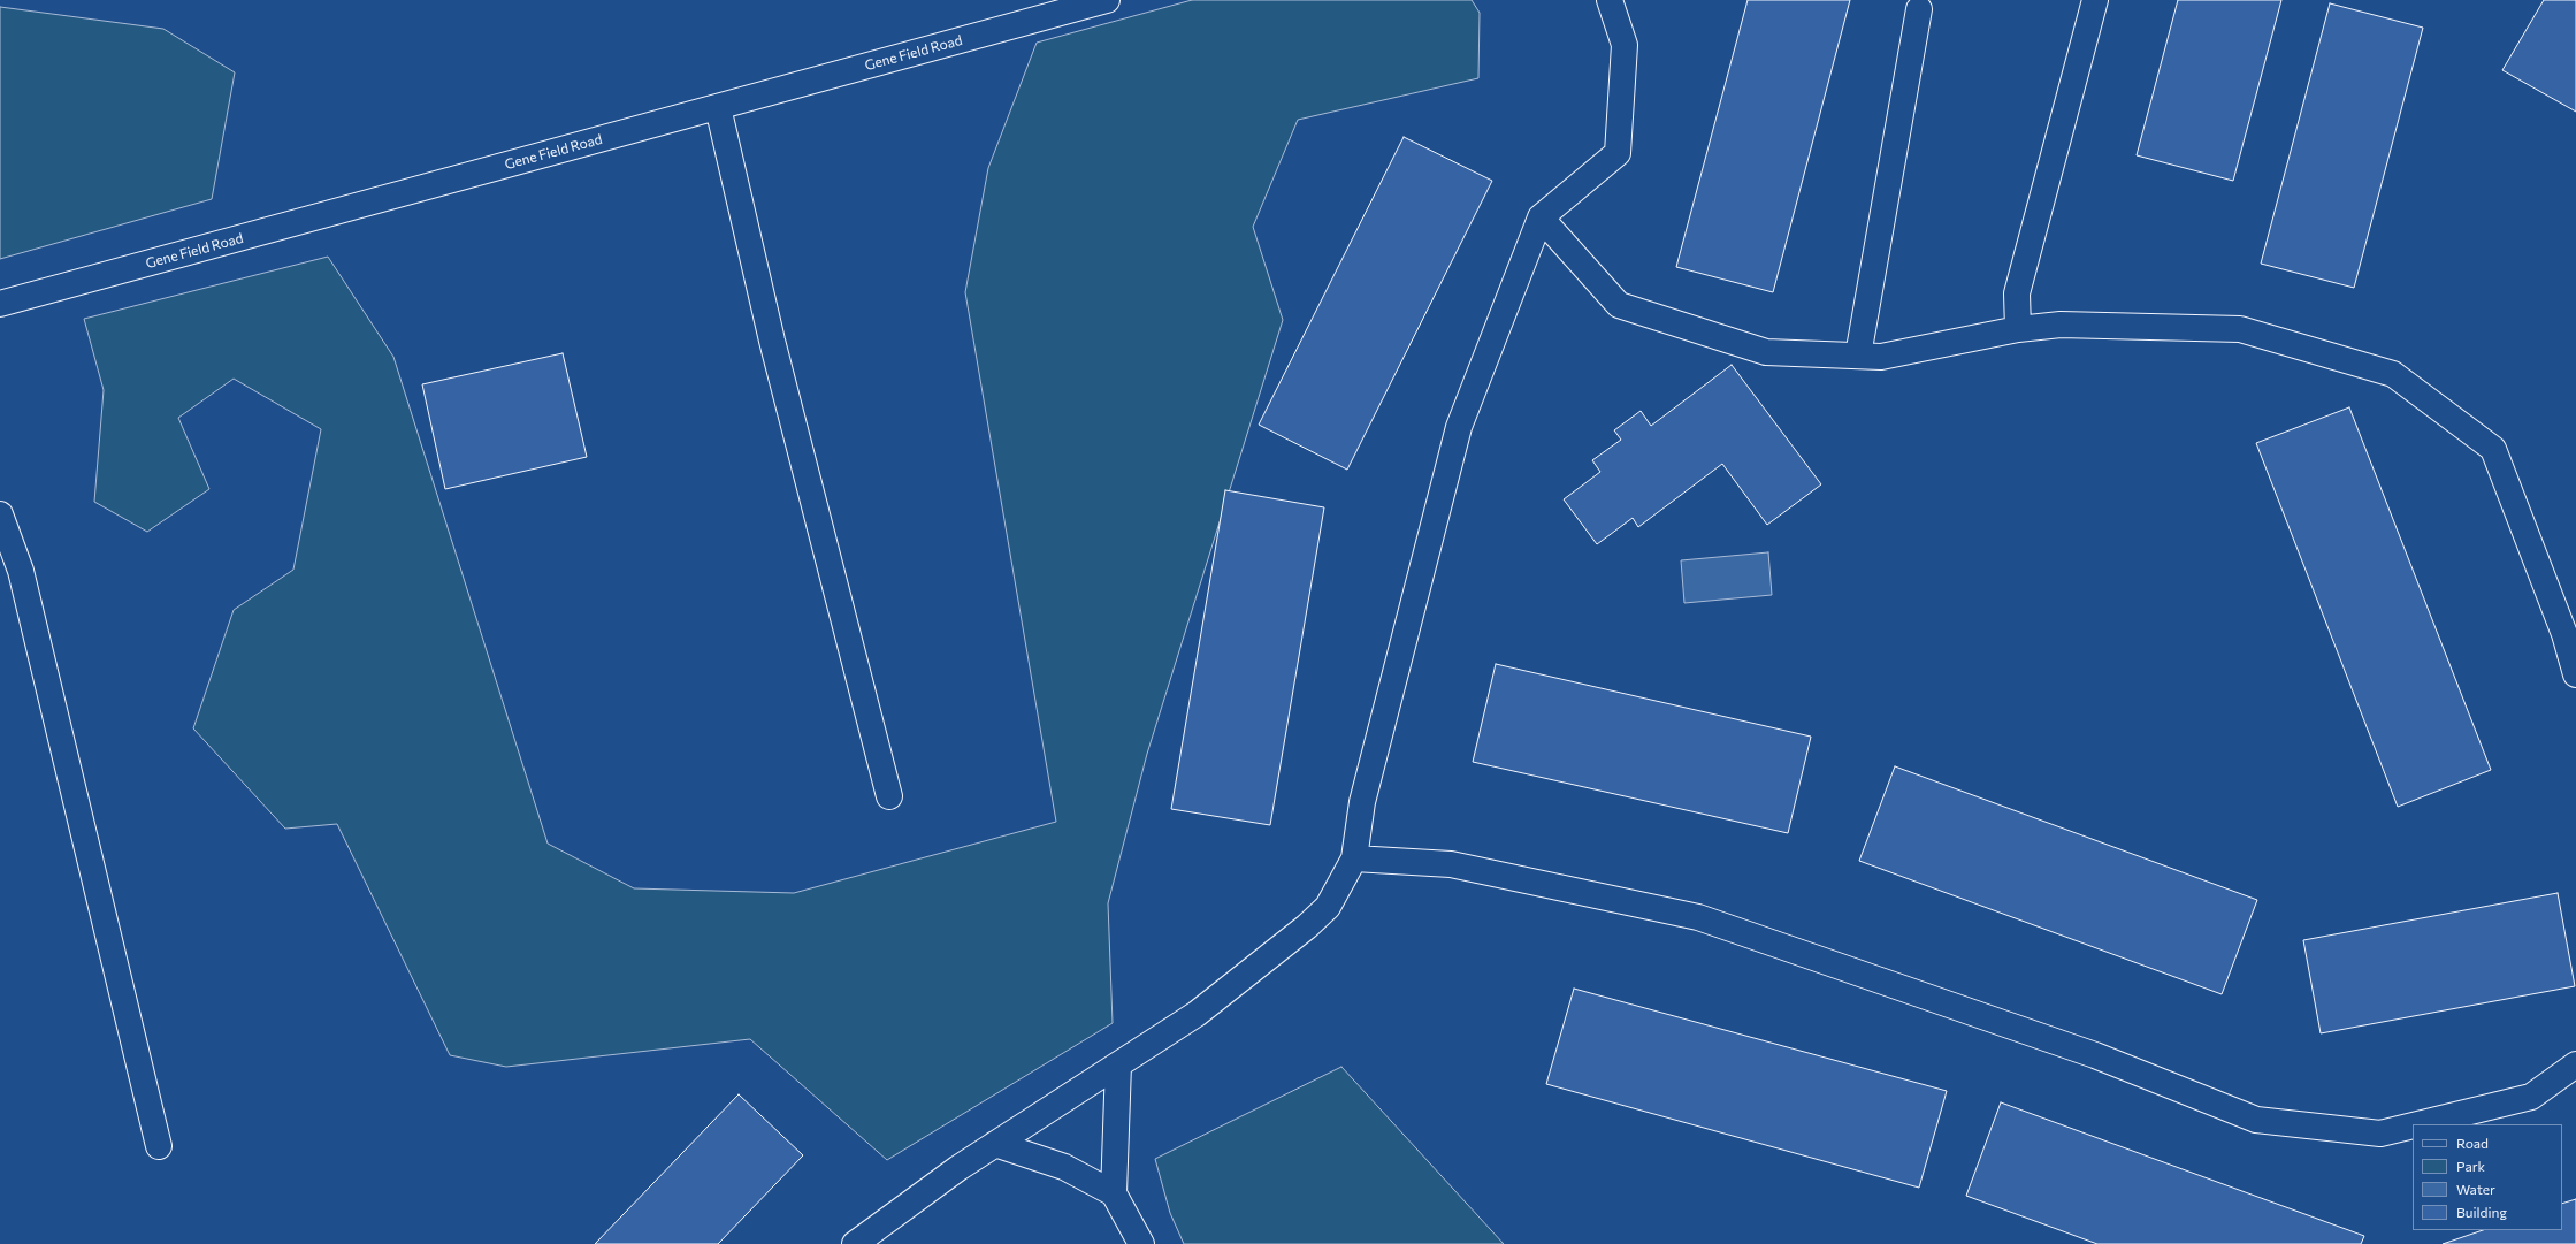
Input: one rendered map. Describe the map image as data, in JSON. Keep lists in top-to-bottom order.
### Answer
{
  "streets": {
    "street": ["Gene Field Road"]
  },
  "legend": [
    "Road",
    "Park",
    "Water",
    "Building"
  ]
}
